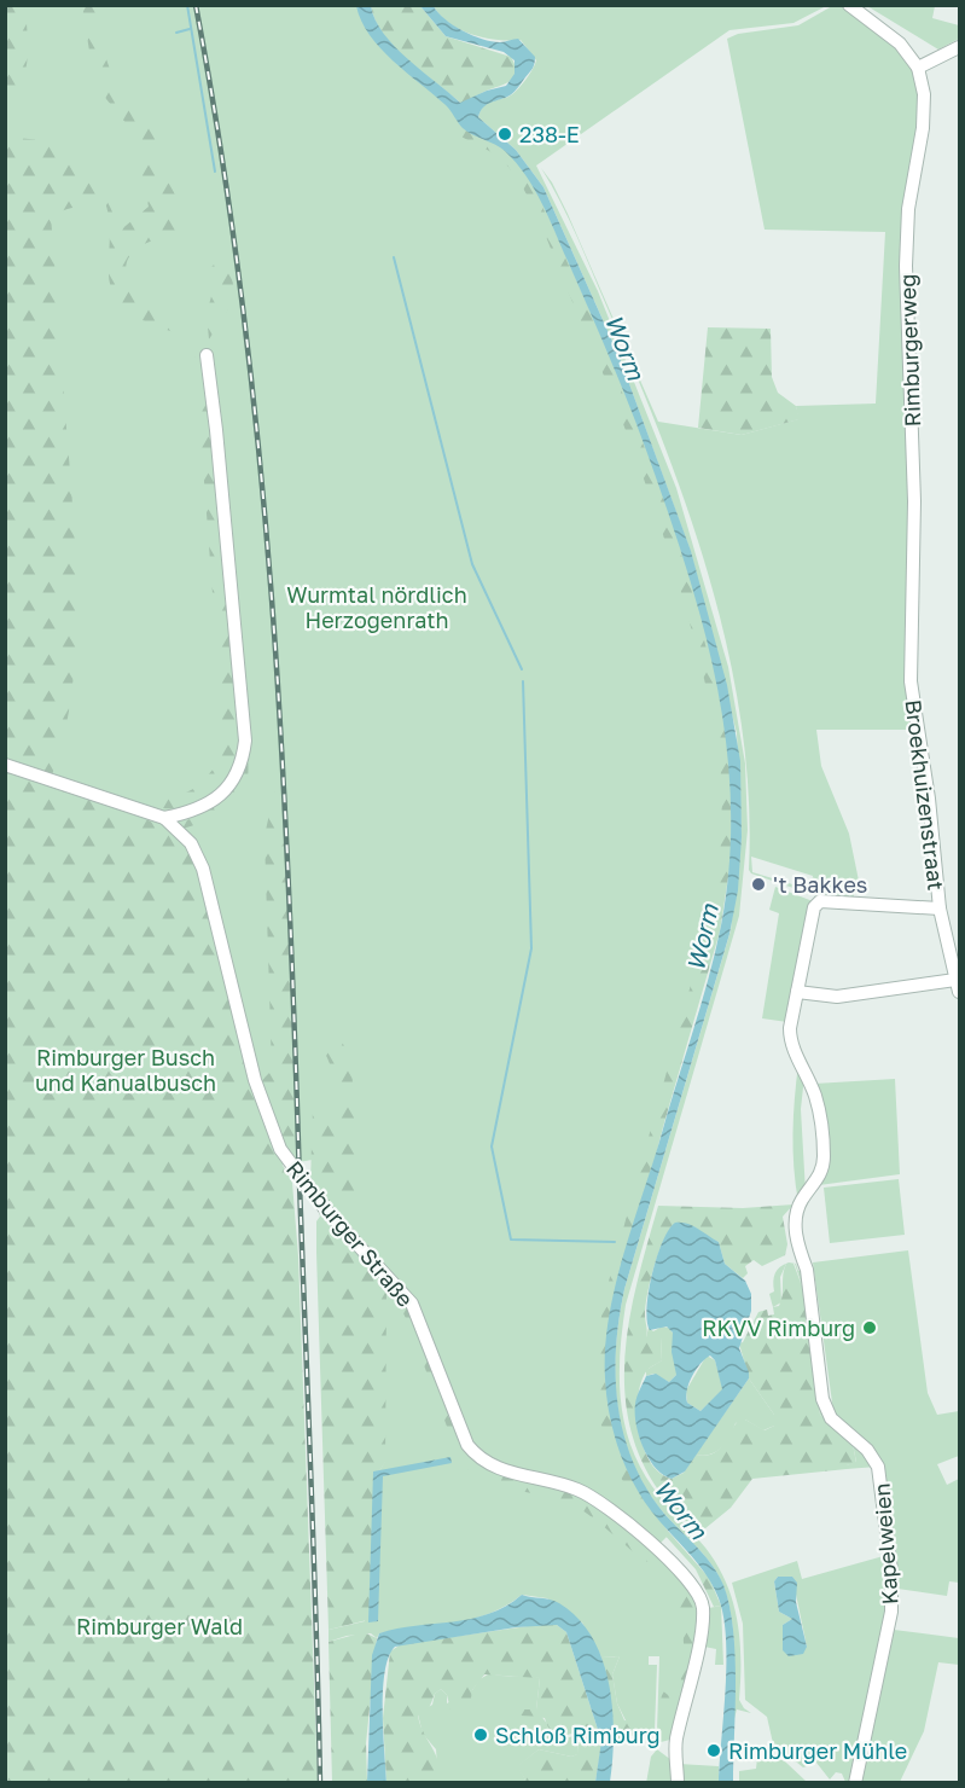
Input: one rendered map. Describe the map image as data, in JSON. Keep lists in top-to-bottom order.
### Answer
{
  "streets": {
    "street": [
      "Rimburgerweg",
      "Broekhuizenstraat",
      "Rimburger Straße",
      "Kapelweien"
    ]
  },
  "crossings": [
    ["Rimburgerweg", "Broekhuizenstraat"],
    ["Broekhuizenstraat", "Kapelweien"]
  ],
  "water": ["Worm"],
  "parks": ["Wurmtal nördlich Herzogenrath", "Rimburger Busch und Kanualbusch", "Rimburger Wald"],
  "places": [
    "238-E",
    "'t Bakkes",
    "RKVV Rimburg",
    "Schloß Rimburg",
    "Rimburger Mühle"
  ]
}
